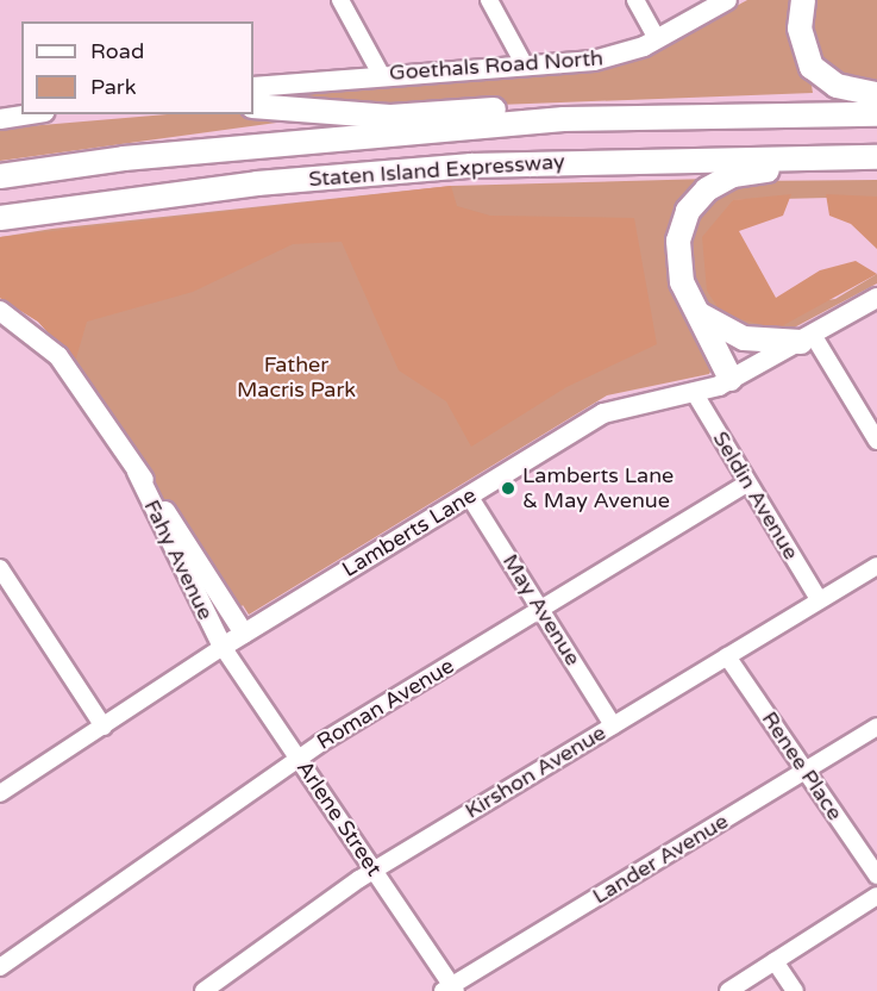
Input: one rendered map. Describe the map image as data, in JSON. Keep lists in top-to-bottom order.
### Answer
{
  "streets": {
    "highway": ["Staten Island Expressway"],
    "main road": ["Goethals Road North", "Lamberts Lane", "Fahy Avenue"],
    "street": [
      "Seldin Avenue",
      "May Avenue",
      "Roman Avenue",
      "Renee Place",
      "Kirshon Avenue",
      "Arlene Street",
      "Lander Avenue"
    ]
  },
  "crossings": [
    ["Seldin Avenue", "Lamberts Lane"],
    ["Seldin Avenue", "Roman Avenue"],
    ["Seldin Avenue", "Kirshon Avenue"],
    ["Lamberts Lane", "Fahy Avenue"],
    ["Lamberts Lane", "May Avenue"],
    ["Lamberts Lane", "Arlene Street"],
    ["Fahy Avenue", "Arlene Street"],
    ["May Avenue", "Roman Avenue"],
    ["May Avenue", "Kirshon Avenue"],
    ["Roman Avenue", "Arlene Street"],
    ["Renee Place", "Kirshon Avenue"],
    ["Renee Place", "Lander Avenue"],
    ["Kirshon Avenue", "Arlene Street"],
    ["Arlene Street", "Lander Avenue"]
  ],
  "parks": ["Father Macris Park"],
  "places": ["Lamberts Lane & May Avenue"],
  "legend": ["Road", "Park"]
}
